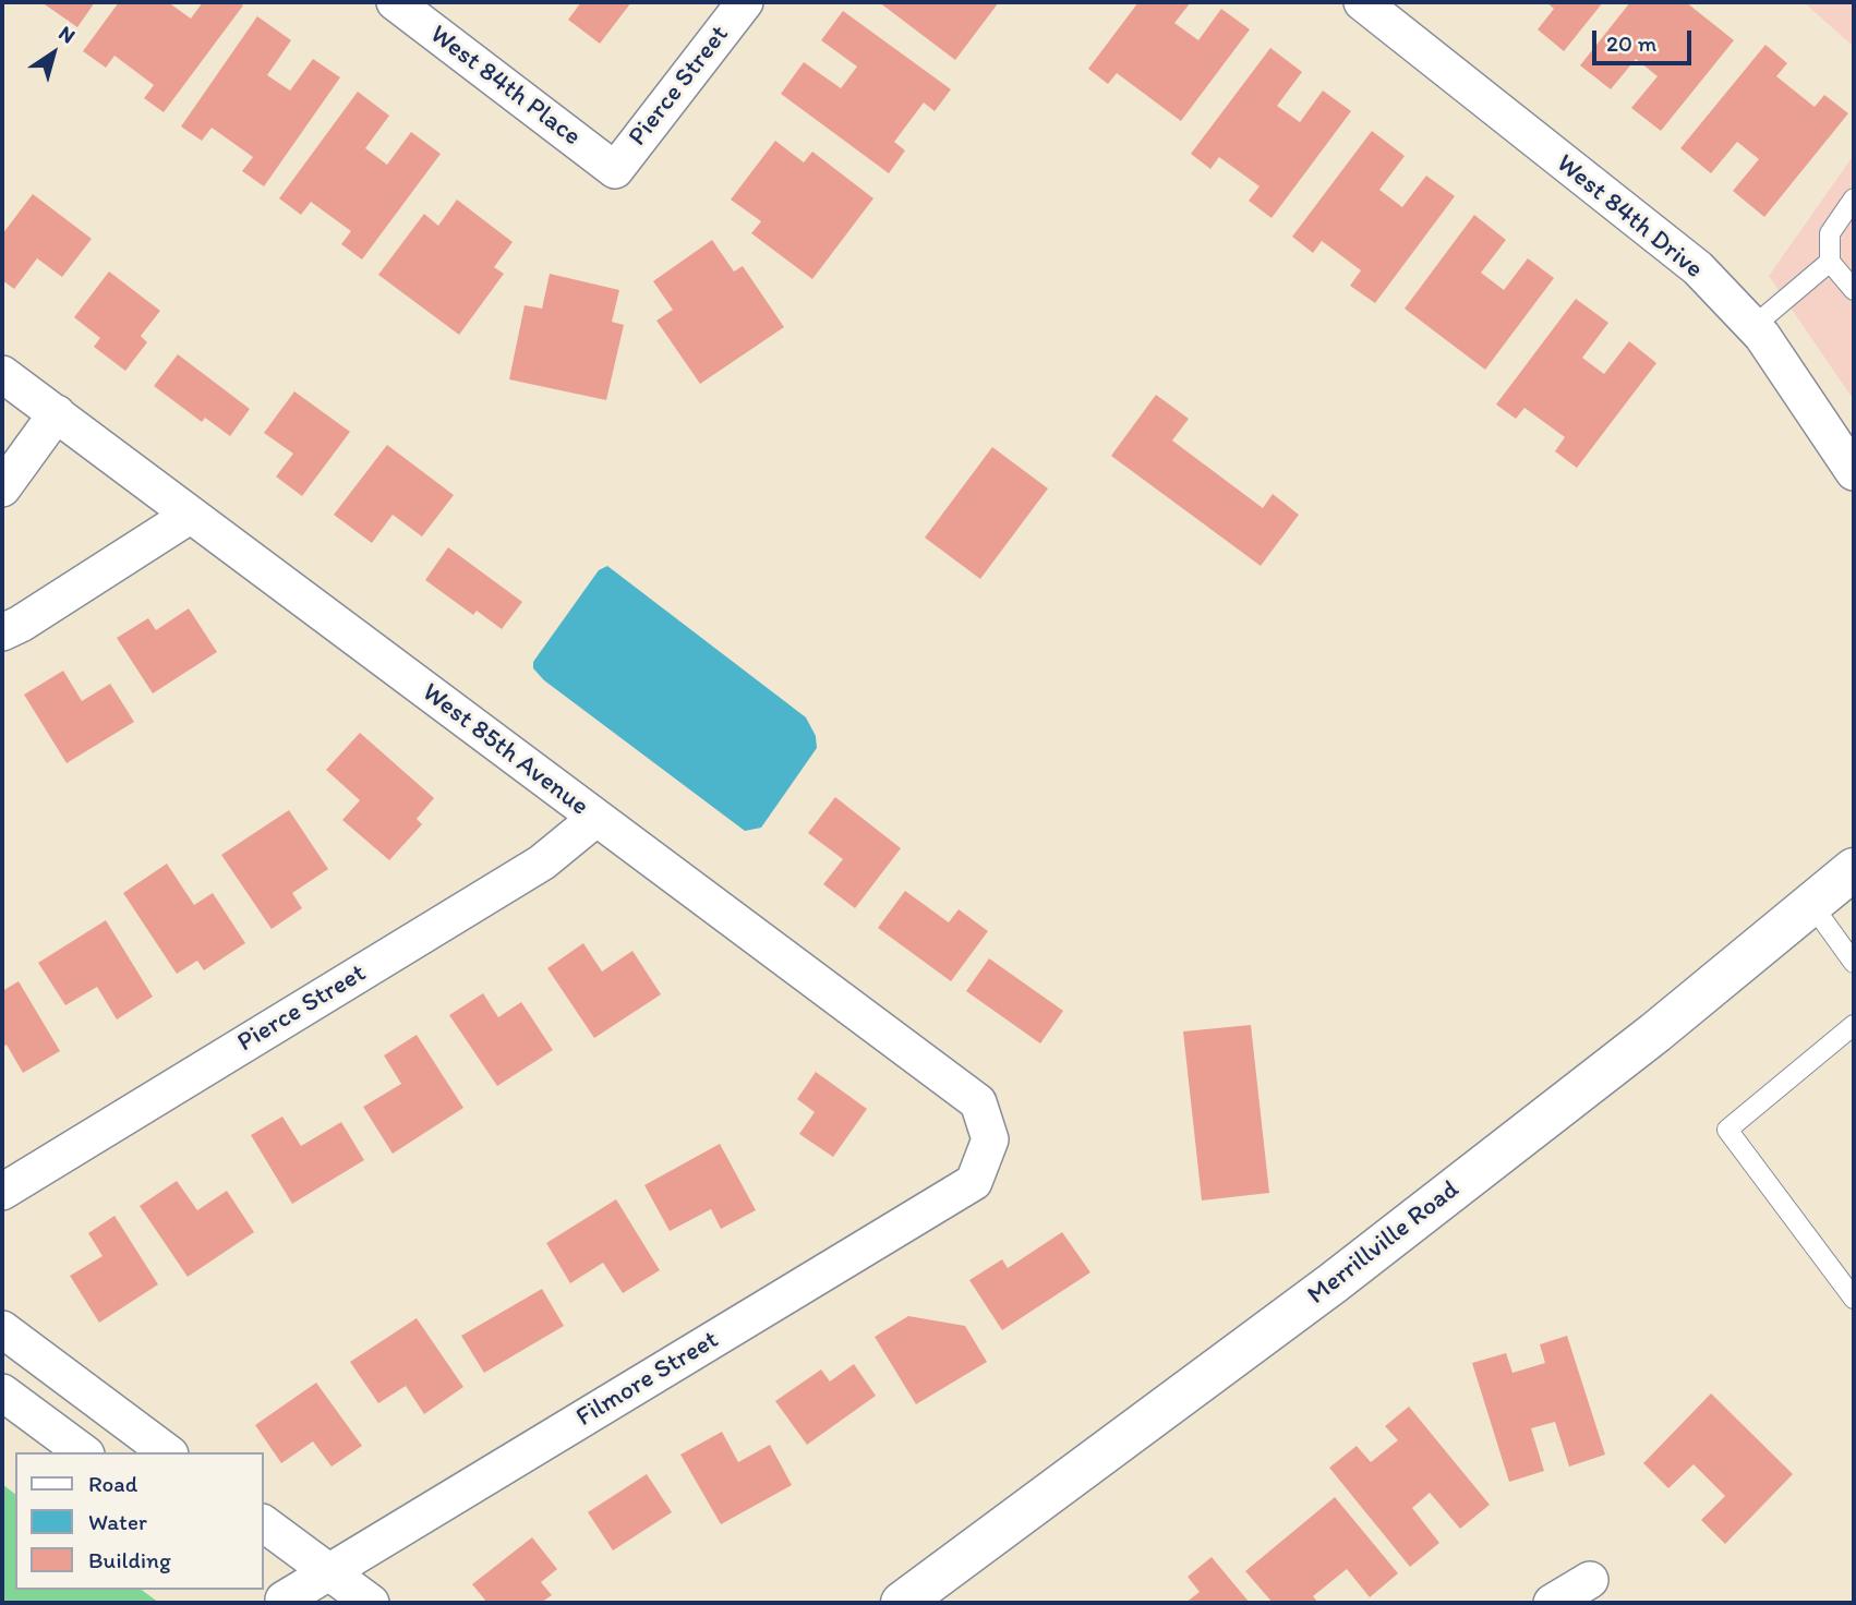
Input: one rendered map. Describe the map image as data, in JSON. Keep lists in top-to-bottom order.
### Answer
{
  "streets": {
    "street": [
      "West 84th Place",
      "Pierce Street",
      "West 84th Drive",
      "West 85th Avenue",
      "Merrillville Road",
      "Filmore Street"
    ]
  },
  "crossings": [
    ["West 84th Place", "Pierce Street"],
    ["Pierce Street", "West 85th Avenue"],
    ["West 85th Avenue", "Filmore Street"]
  ],
  "legend": ["Road", "Water", "Building"],
  "scale_bar": "20 m",
  "north": "top right"
}
